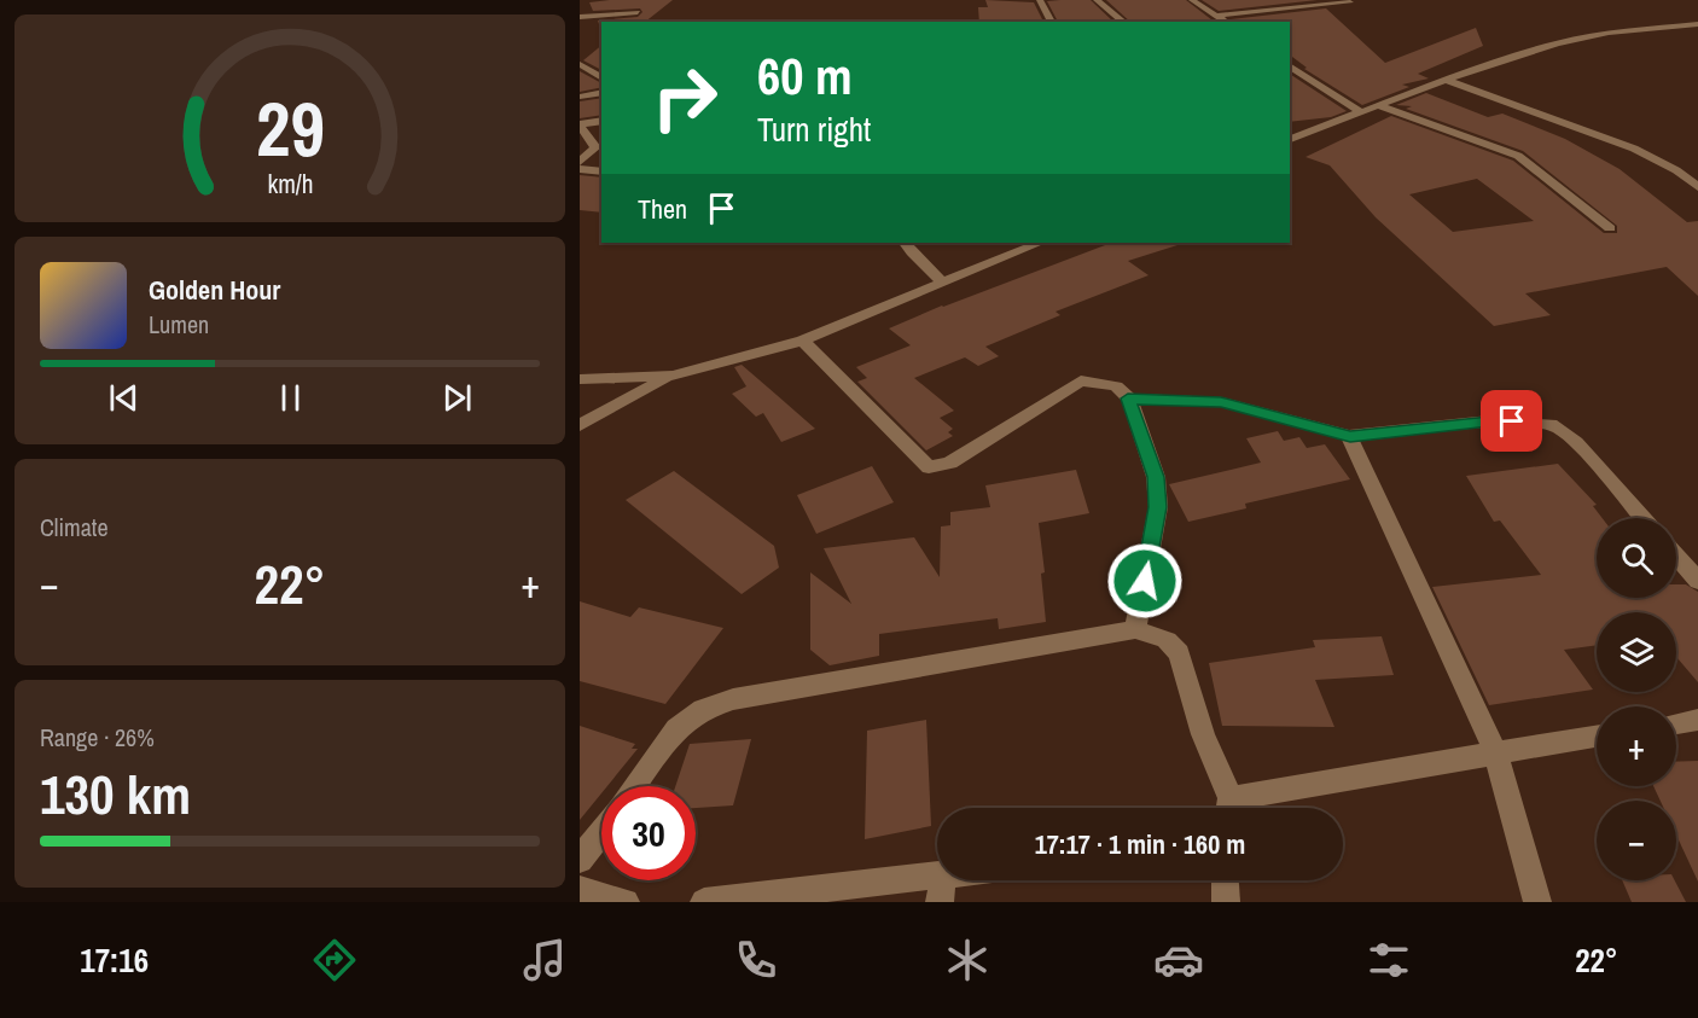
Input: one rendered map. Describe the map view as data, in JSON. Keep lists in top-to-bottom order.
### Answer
{
  "page": {
    "turn": ["60 m", "Turn right"],
    "then": "Then",
    "song": ["Golden Hour", "Lumen"],
    "tile": [
      "Climate",
      ["Range · 26%", "130 km"]
    ],
    "map_buttons": ["+", "−"],
    "heat": ["−", "22°", "+"],
    "limit": "30",
    "trip": "17:17 · 1 min · 160 m",
    "tabs": ["17:16", "22°"],
    "gauge": ["29", "km/h"]
  }
}
